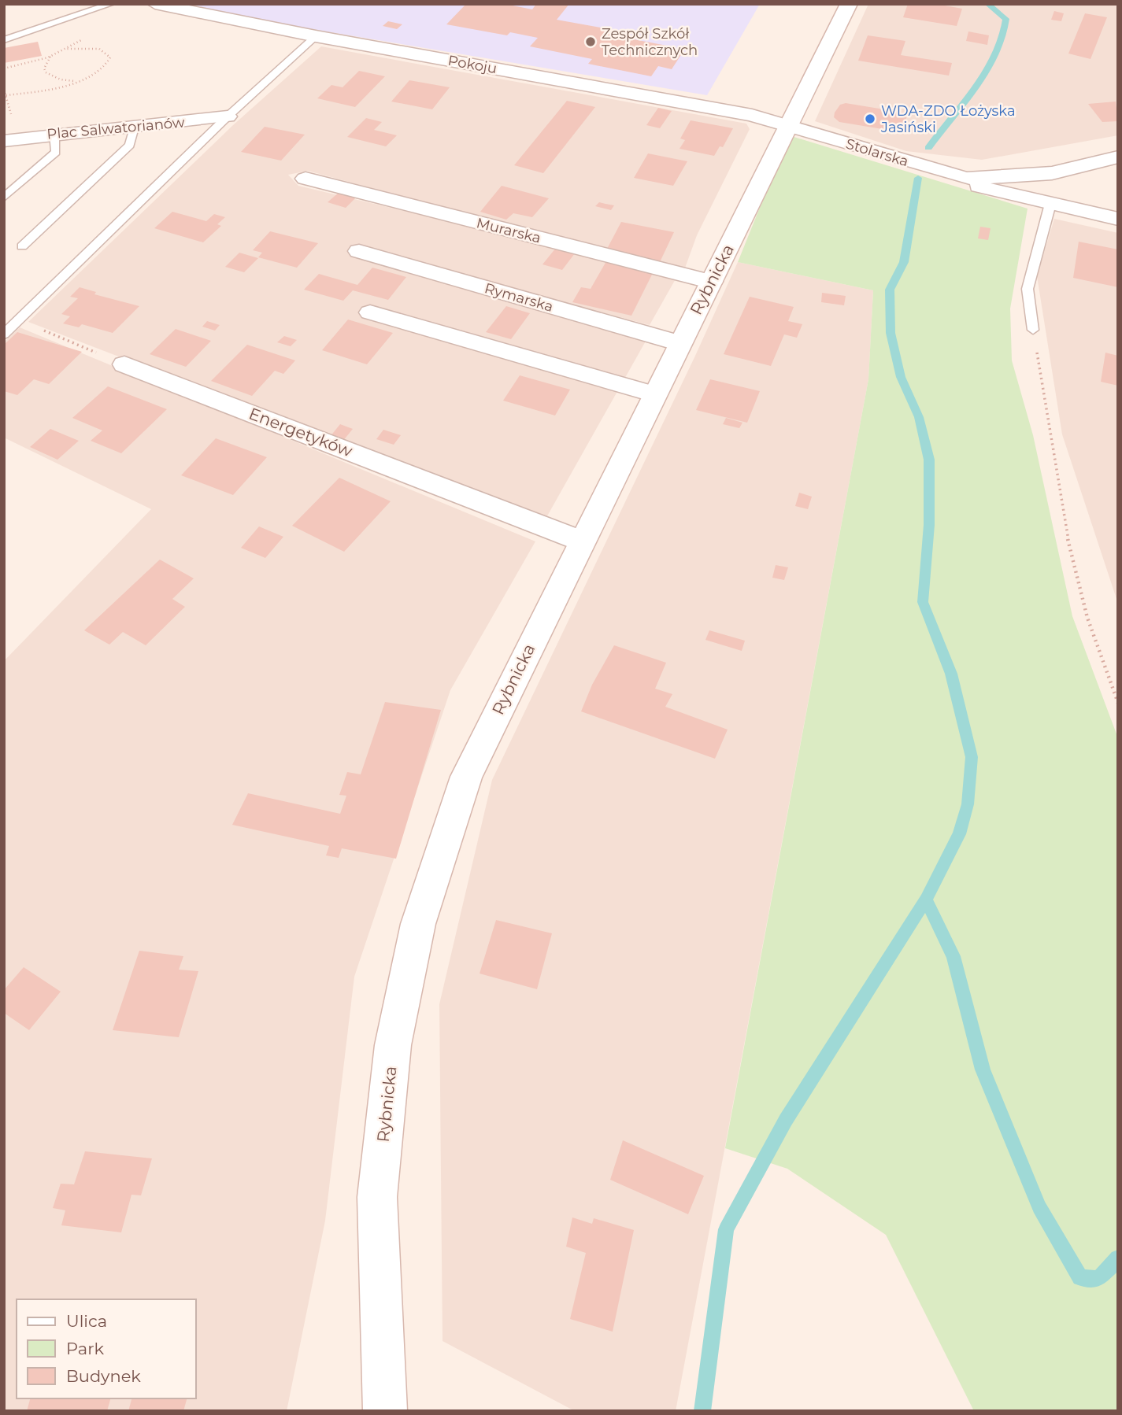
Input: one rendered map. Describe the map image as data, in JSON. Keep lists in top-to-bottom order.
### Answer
{
  "streets": {
    "street": [
      "Pokoju",
      "Plac Salwatorianów",
      "Stolarska",
      "Murarska",
      "Rybnicka",
      "Rymarska",
      "Energetyków"
    ]
  },
  "crossings": [
    ["Pokoju", "Stolarska"],
    ["Pokoju", "Rybnicka"],
    ["Stolarska", "Rybnicka"],
    ["Murarska", "Rybnicka"],
    ["Rybnicka", "Rymarska"],
    ["Rybnicka", "Energetyków"]
  ],
  "places": ["Zespół Szkół Technicznych", "WDA-ZDO Łożyska Jasiński"],
  "legend": ["Ulica", "Park", "Budynek"]
}
